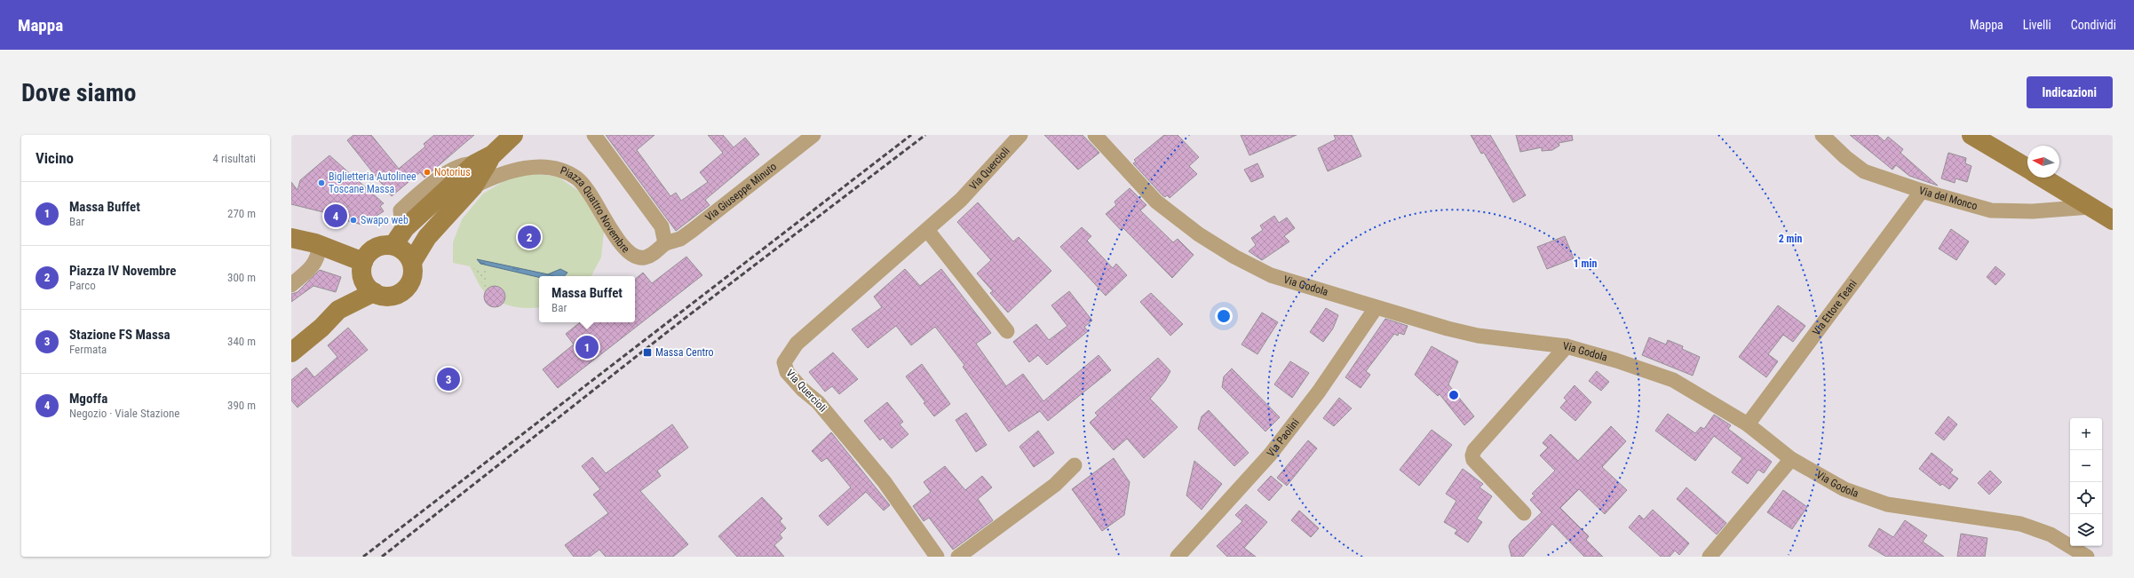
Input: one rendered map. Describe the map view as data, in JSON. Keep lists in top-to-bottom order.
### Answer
{
  "streets": {
    "street": [
      "Via Quercioli",
      "Via Giuseppe Minuto",
      "Via del Monco",
      "Piazza Quattro Novembre",
      "Via Godola",
      "Via Ettore Teani",
      "Via Paolini"
    ]
  },
  "crossings": [
    ["Via Giuseppe Minuto", "Piazza Quattro Novembre"],
    ["Via del Monco", "Via Ettore Teani"],
    ["Via Godola", "Via Ettore Teani"],
    ["Via Godola", "Via Paolini"]
  ],
  "places": {
    "other": ["Notorius", "Biglietteria Autolinee Toscane Massa", "Swapo web"],
    "transit": ["Massa Centro"]
  },
  "north": "left",
  "page": {
    "header": "Mappa",
    "nav": ["Mappa", "Livelli", "Condividi"],
    "buttons": "Indicazioni",
    "title": "Dove siamo",
    "heading": ["Vicino", "4 risultati"],
    "list": [
      {
        "mark": "1",
        "name": "Massa Buffet",
        "note": "Bar",
        "value": "270 m"
      },
      {
        "mark": "2",
        "name": "Piazza IV Novembre",
        "note": "Parco",
        "value": "300 m"
      },
      {
        "mark": "3",
        "name": "Stazione FS Massa",
        "note": "Fermata",
        "value": "340 m"
      },
      {
        "mark": "4",
        "name": "Mgoffa",
        "note": "Negozio · Viale Stazione",
        "value": "390 m"
      }
    ],
    "pins": [
      "4",
      "2",
      "1",
      "3"
    ],
    "popup": ["Massa Buffet", "Bar"],
    "map_buttons": ["+", "−"]
  },
  "rings": ["2 min", "1 min"]
}
